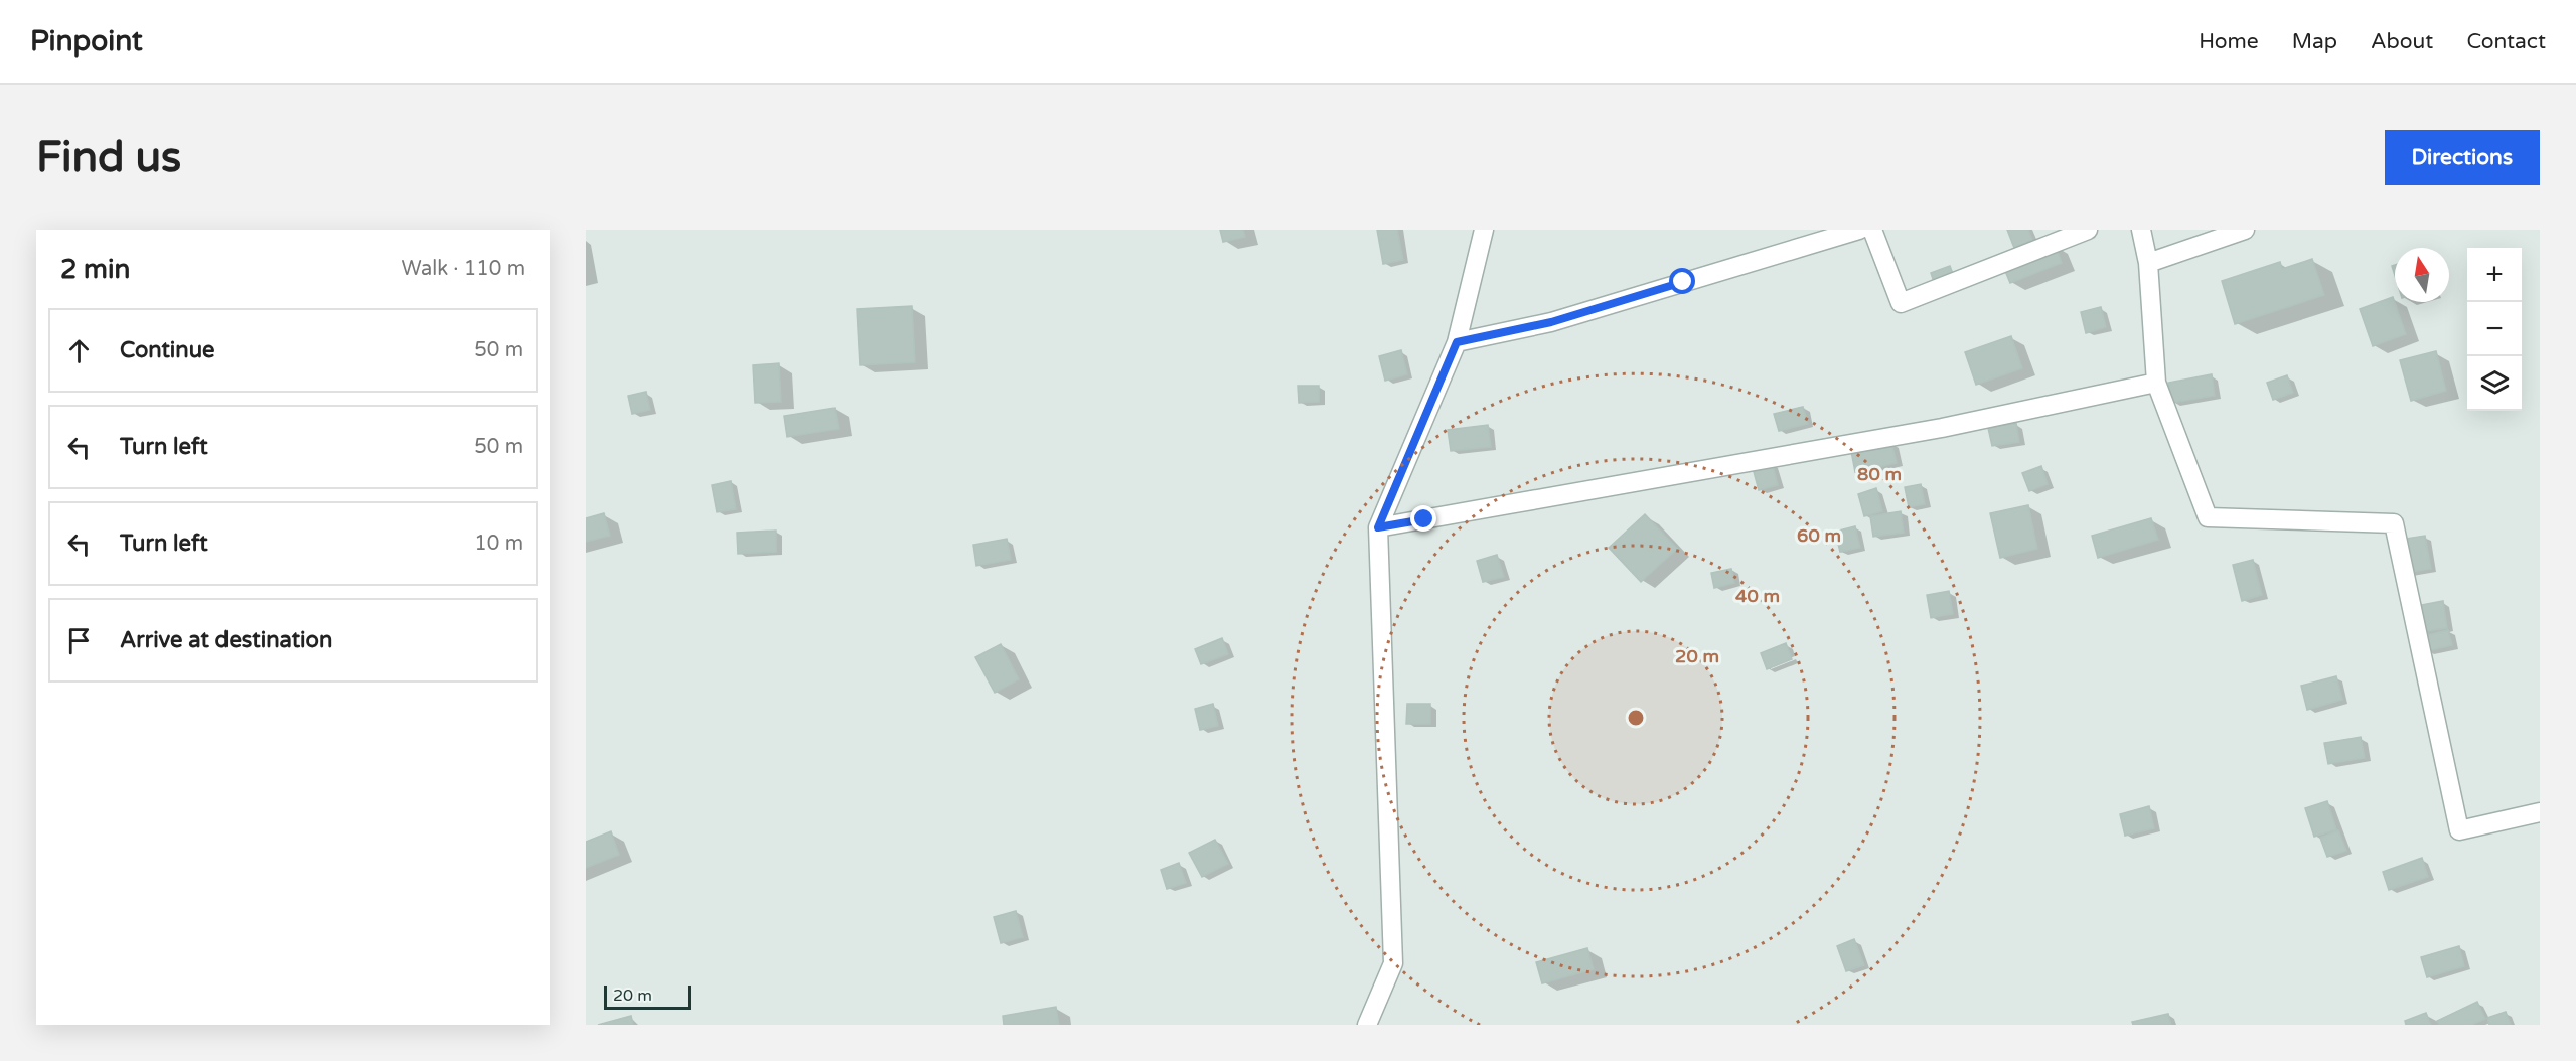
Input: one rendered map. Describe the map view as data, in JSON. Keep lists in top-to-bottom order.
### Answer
{
  "scale_bar": "20 m",
  "north": "top",
  "page": {
    "header": "Pinpoint",
    "nav": [
      "Home",
      "Map",
      "About",
      "Contact"
    ],
    "buttons": "Directions",
    "title": "Find us",
    "heading": ["2 min", "Walk · 110 m"],
    "map_buttons": ["+", "−"],
    "list": [
      ["Continue", "50 m"],
      ["Turn left", "50 m"],
      ["Turn left", "10 m"],
      "Arrive at destination"
    ],
    "scale": "20 m"
  },
  "rings": [
    "80 m",
    "60 m",
    "40 m",
    "20 m"
  ]
}
